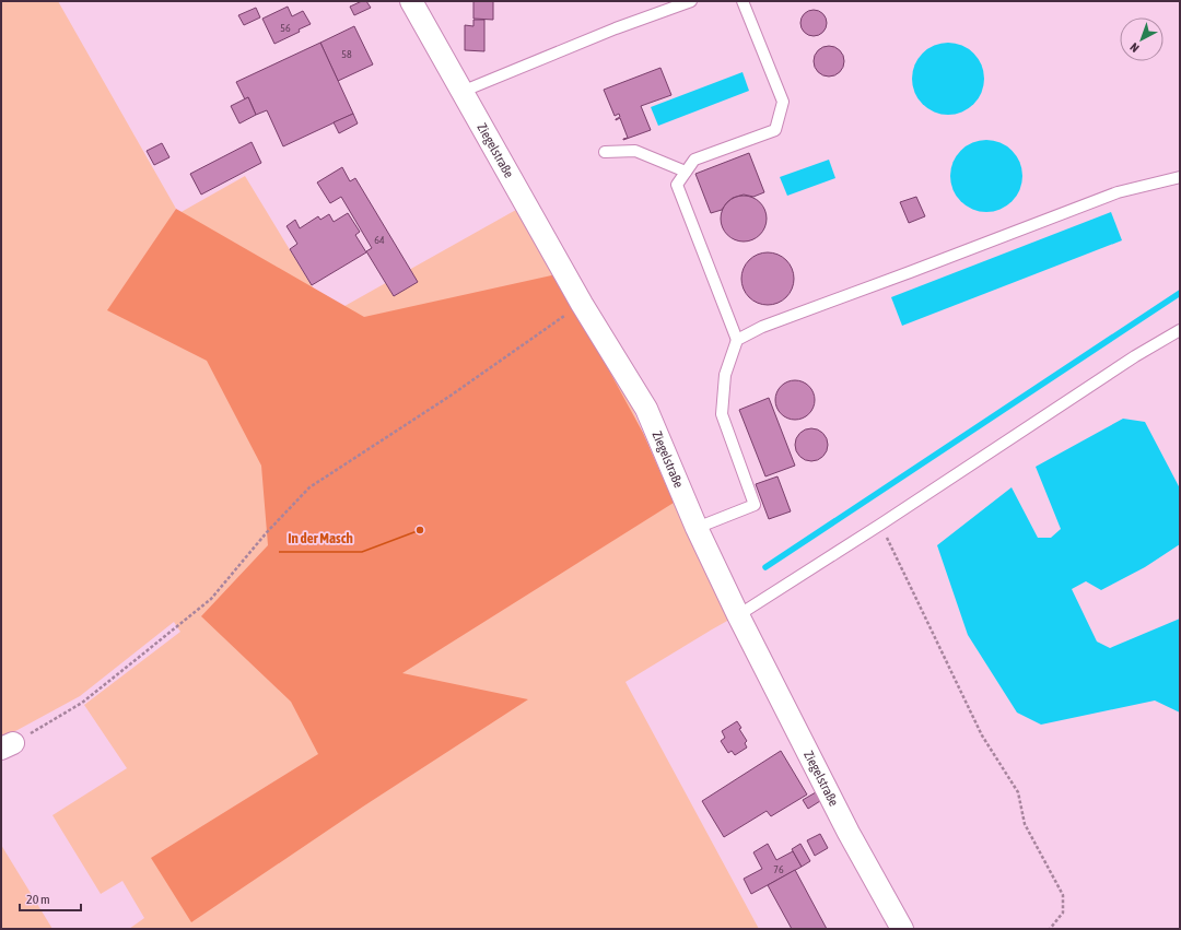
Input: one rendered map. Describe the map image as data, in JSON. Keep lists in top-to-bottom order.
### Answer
{
  "streets": {
    "street": ["Ziegelstraße"]
  },
  "places": ["In der Masch"],
  "house_numbers": [
    "56",
    "58",
    "64",
    "76"
  ],
  "scale_bar": "20 m",
  "north": "bottom left"
}
